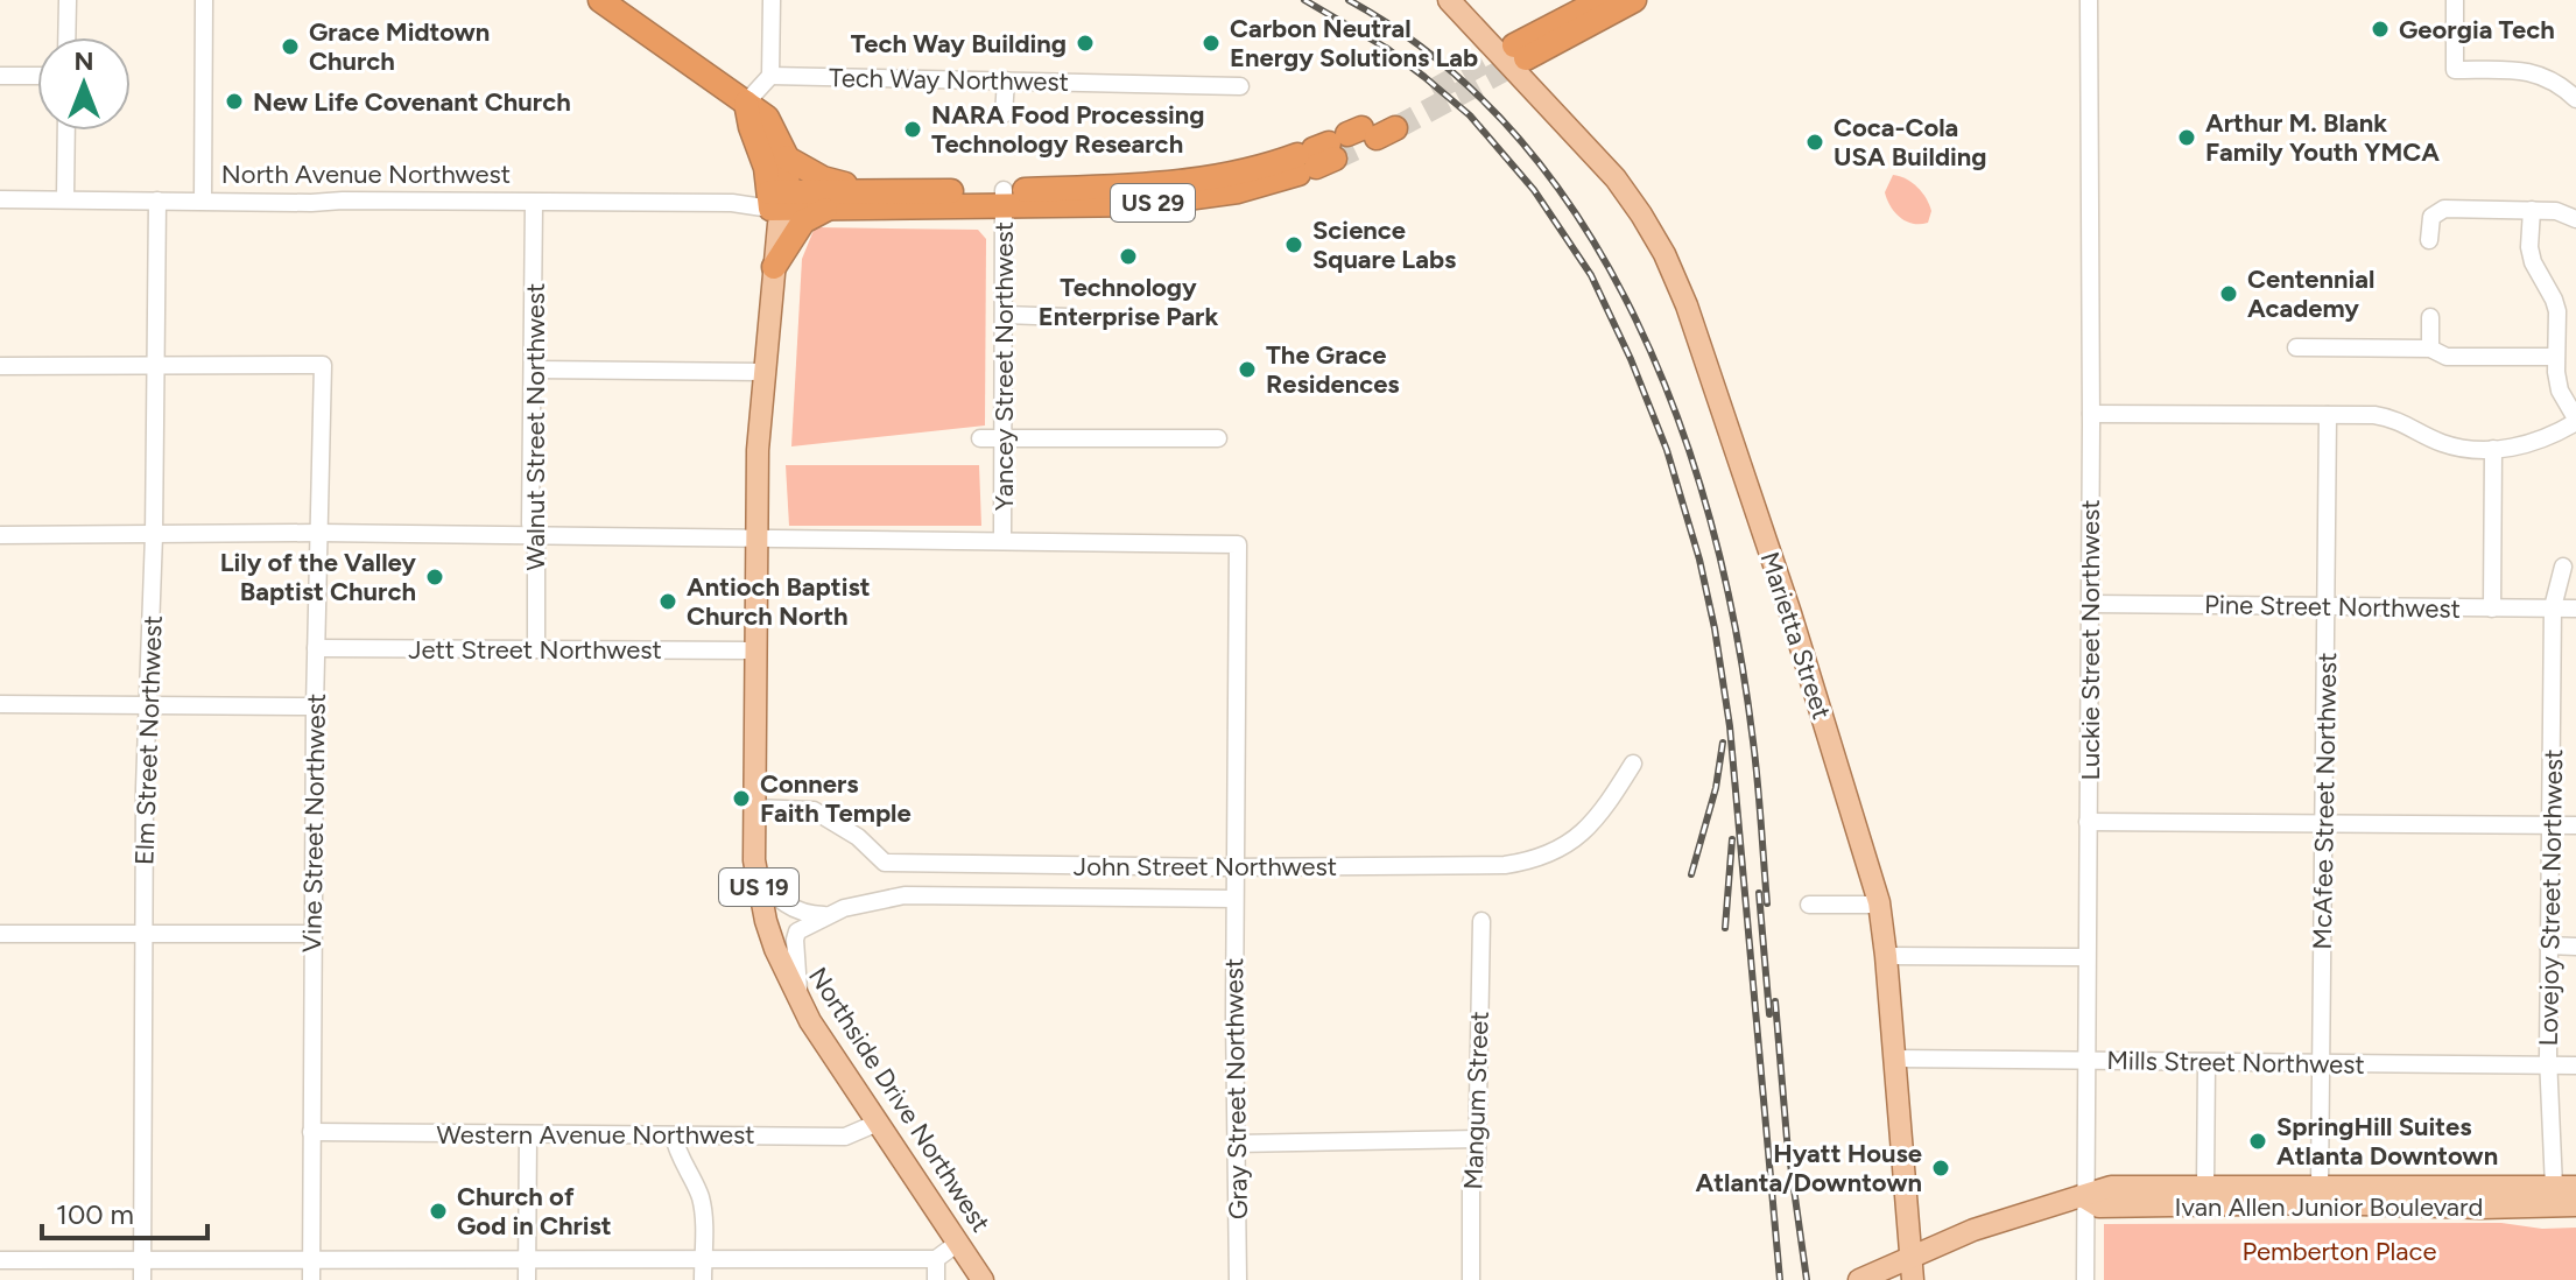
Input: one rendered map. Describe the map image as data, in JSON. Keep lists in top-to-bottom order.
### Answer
{
  "streets": {
    "highway": [
      "North Avenue Northwest",
      "US 29",
      "US 19",
      "Northside Drive Northwest"
    ],
    "main road": ["Marietta Street", "Ivan Allen Junior Boulevard"],
    "street": [
      "Tech Way Northwest",
      "Yancey Street Northwest",
      "Walnut Street Northwest",
      "Pine Street Northwest",
      "Luckie Street Northwest",
      "Jett Street Northwest",
      "Elm Street Northwest",
      "McAfee Street Northwest",
      "Vine Street Northwest",
      "John Street Northwest",
      "Lovejoy Street Northwest",
      "Mills Street Northwest",
      "Gray Street Northwest",
      "Mangum Street",
      "Western Avenue Northwest"
    ]
  },
  "crossings": [
    ["North Avenue Northwest", "Yancey Street Northwest"],
    ["North Avenue Northwest", "Walnut Street Northwest"],
    ["North Avenue Northwest", "Elm Street Northwest"],
    ["North Avenue Northwest", "Northside Drive Northwest"],
    ["Yancey Street Northwest", "Gray Street Northwest"],
    ["Walnut Street Northwest", "Jett Street Northwest"],
    ["Pine Street Northwest", "Luckie Street Northwest"],
    ["Pine Street Northwest", "McAfee Street Northwest"],
    ["Pine Street Northwest", "Lovejoy Street Northwest"],
    ["Marietta Street", "Mills Street Northwest"],
    ["Marietta Street", "Ivan Allen Junior Boulevard"],
    ["Luckie Street Northwest", "Mills Street Northwest"],
    ["Luckie Street Northwest", "Ivan Allen Junior Boulevard"],
    ["Jett Street Northwest", "Vine Street Northwest"],
    ["Jett Street Northwest", "Northside Drive Northwest"],
    ["Elm Street Northwest", "Vine Street Northwest"],
    ["McAfee Street Northwest", "Mills Street Northwest"],
    ["McAfee Street Northwest", "Ivan Allen Junior Boulevard"],
    ["Vine Street Northwest", "Western Avenue Northwest"],
    ["John Street Northwest", "Gray Street Northwest"],
    ["John Street Northwest", "Northside Drive Northwest"],
    ["Lovejoy Street Northwest", "Mills Street Northwest"],
    ["Lovejoy Street Northwest", "Ivan Allen Junior Boulevard"],
    ["Northside Drive Northwest", "Western Avenue Northwest"]
  ],
  "parks": ["Pemberton Place"],
  "places": [
    "Georgia Tech",
    "Tech Way Building",
    "Carbon Neutral Energy Solutions Lab",
    "Grace Midtown Church",
    "New Life Covenant Church",
    "NARA Food Processing Technology Research",
    "Arthur M. Blank Family Youth YMCA",
    "Coca-Cola USA Building",
    "Science Square Labs",
    "Technology Enterprise Park",
    "Centennial Academy",
    "The Grace Residences",
    "Lily of the Valley Baptist Church",
    "Antioch Baptist Church North",
    "Conners Faith Temple",
    "SpringHill Suites Atlanta Downtown",
    "Hyatt House Atlanta/Downtown",
    "Church of God in Christ"
  ],
  "scale_bar": "100 m",
  "north": "top"
}
